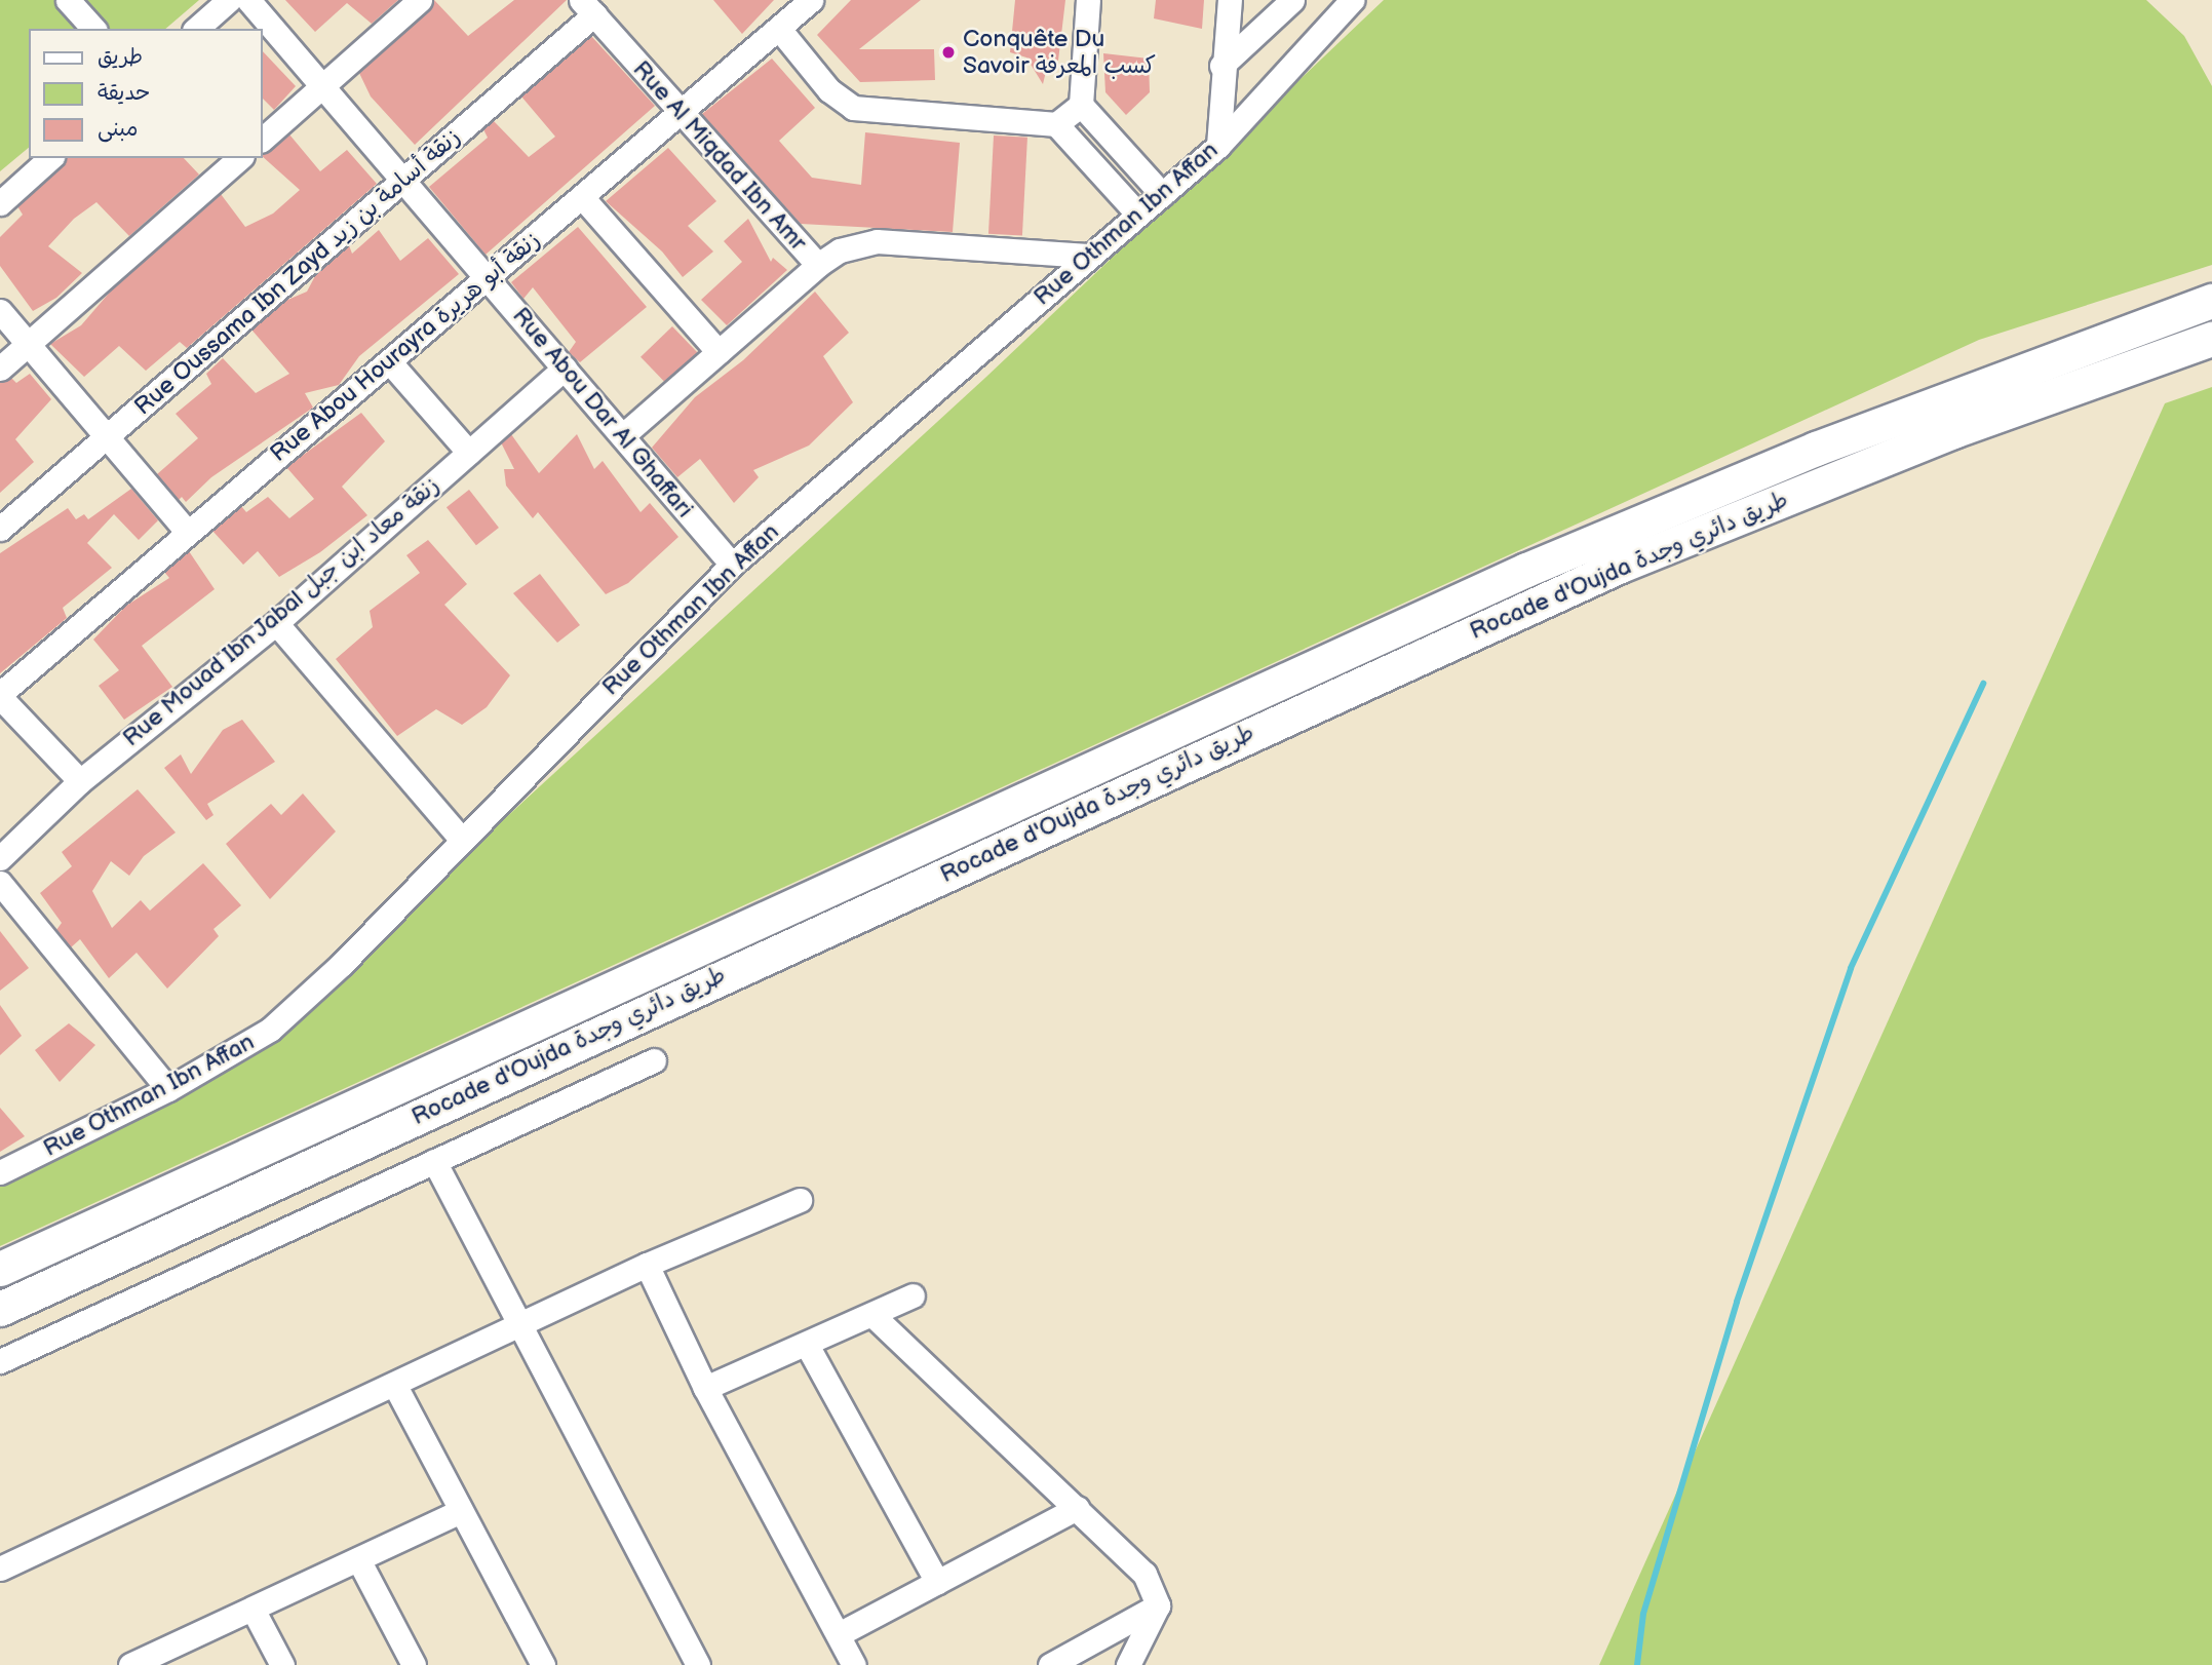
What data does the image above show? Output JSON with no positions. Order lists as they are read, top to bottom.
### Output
{
  "streets": {
    "highway": ["Rocade d'Oujda طريق دائري وجدة"],
    "street": [
      "Rue Al Miqdad Ibn Amr",
      "Rue Othman Ibn Affan",
      "Rue Oussama Ibn Zayd زنقة أسامة بن زيد",
      "Rue Abou Hourayra زنقة أبو هريرة",
      "Rue Abou Dar Al Ghaffari",
      "Rue Mouad Ibn Jabal زنقة معاد ابن جبل"
    ]
  },
  "crossings": [
    ["Rue Al Miqdad Ibn Amr", "Rue Othman Ibn Affan"],
    ["Rue Al Miqdad Ibn Amr", "Rue Oussama Ibn Zayd زنقة أسامة بن زيد"],
    ["Rue Al Miqdad Ibn Amr", "Rue Abou Hourayra زنقة أبو هريرة"],
    ["Rue Othman Ibn Affan", "Rue Abou Dar Al Ghaffari"],
    ["Rue Oussama Ibn Zayd زنقة أسامة بن زيد", "Rue Abou Dar Al Ghaffari"],
    ["Rue Abou Hourayra زنقة أبو هريرة", "Rue Abou Dar Al Ghaffari"],
    ["Rue Abou Dar Al Ghaffari", "Rue Mouad Ibn Jabal زنقة معاد ابن جبل"]
  ],
  "places": ["Conquête Du Savoir كسب المعرفة"],
  "legend": ["طريق", "حديقة", "مبنى"]
}
